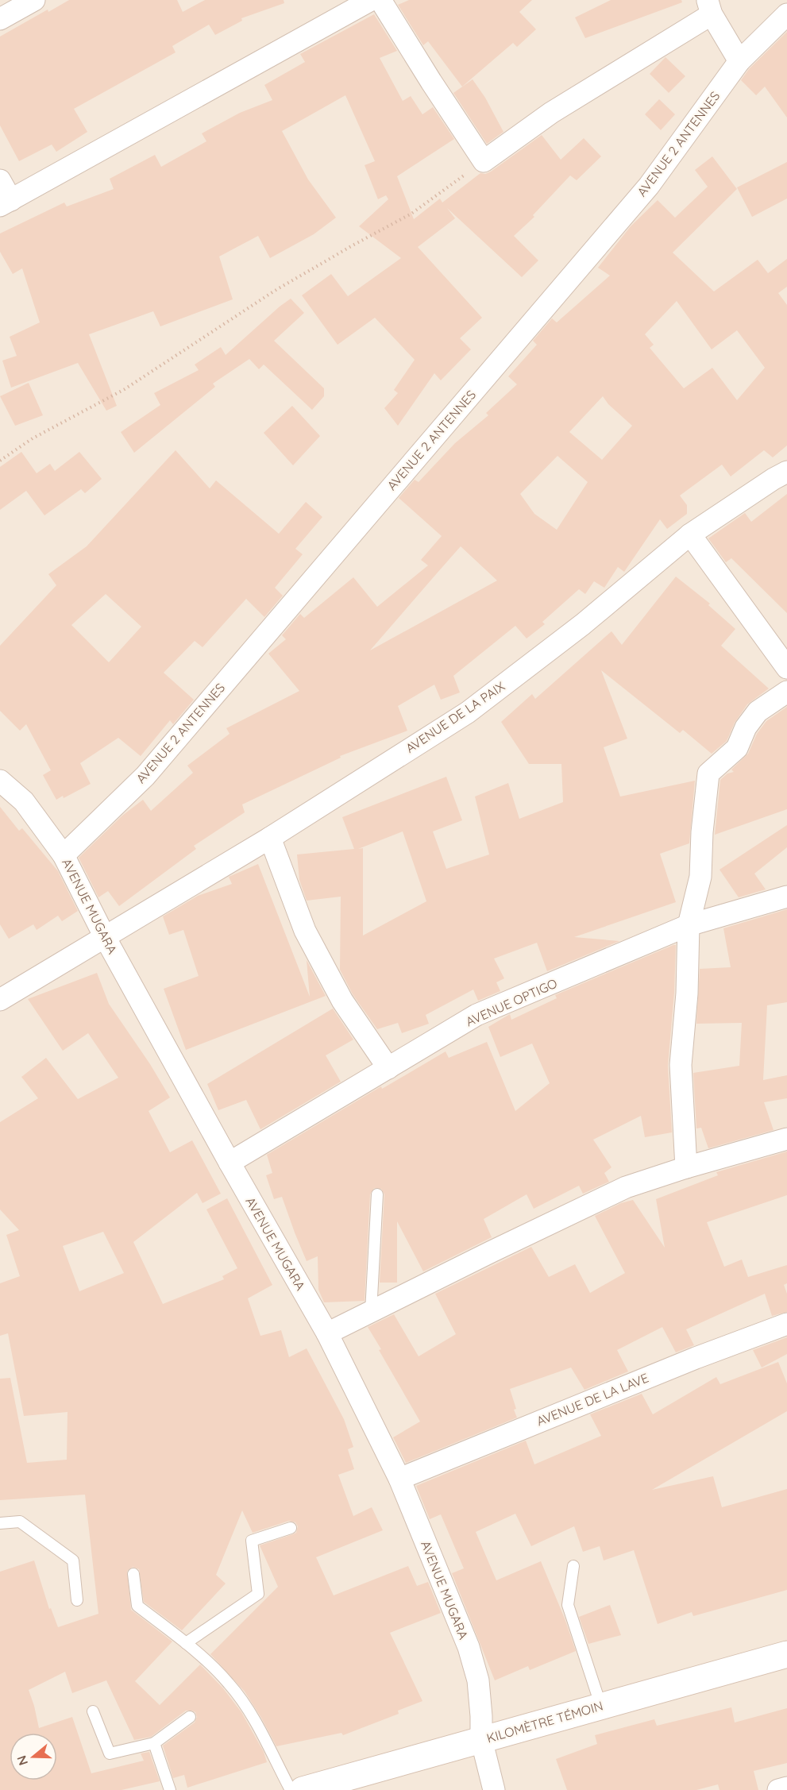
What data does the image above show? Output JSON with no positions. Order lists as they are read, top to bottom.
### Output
{
  "streets": {
    "main road": ["KILOMÈTRE TÉMOIN"],
    "street": [
      "AVENUE 2 ANTENNES",
      "AVENUE DE LA PAIX",
      "AVENUE MUGARA",
      "AVENUE OPTIGO",
      "AVENUE DE LA LAVE"
    ]
  },
  "crossings": [
    ["AVENUE 2 ANTENNES", "AVENUE MUGARA"],
    ["AVENUE DE LA PAIX", "AVENUE MUGARA"],
    ["AVENUE MUGARA", "AVENUE OPTIGO"],
    ["AVENUE MUGARA", "AVENUE DE LA LAVE"],
    ["AVENUE MUGARA", "KILOMÈTRE TÉMOIN"]
  ],
  "north": "left"
}
